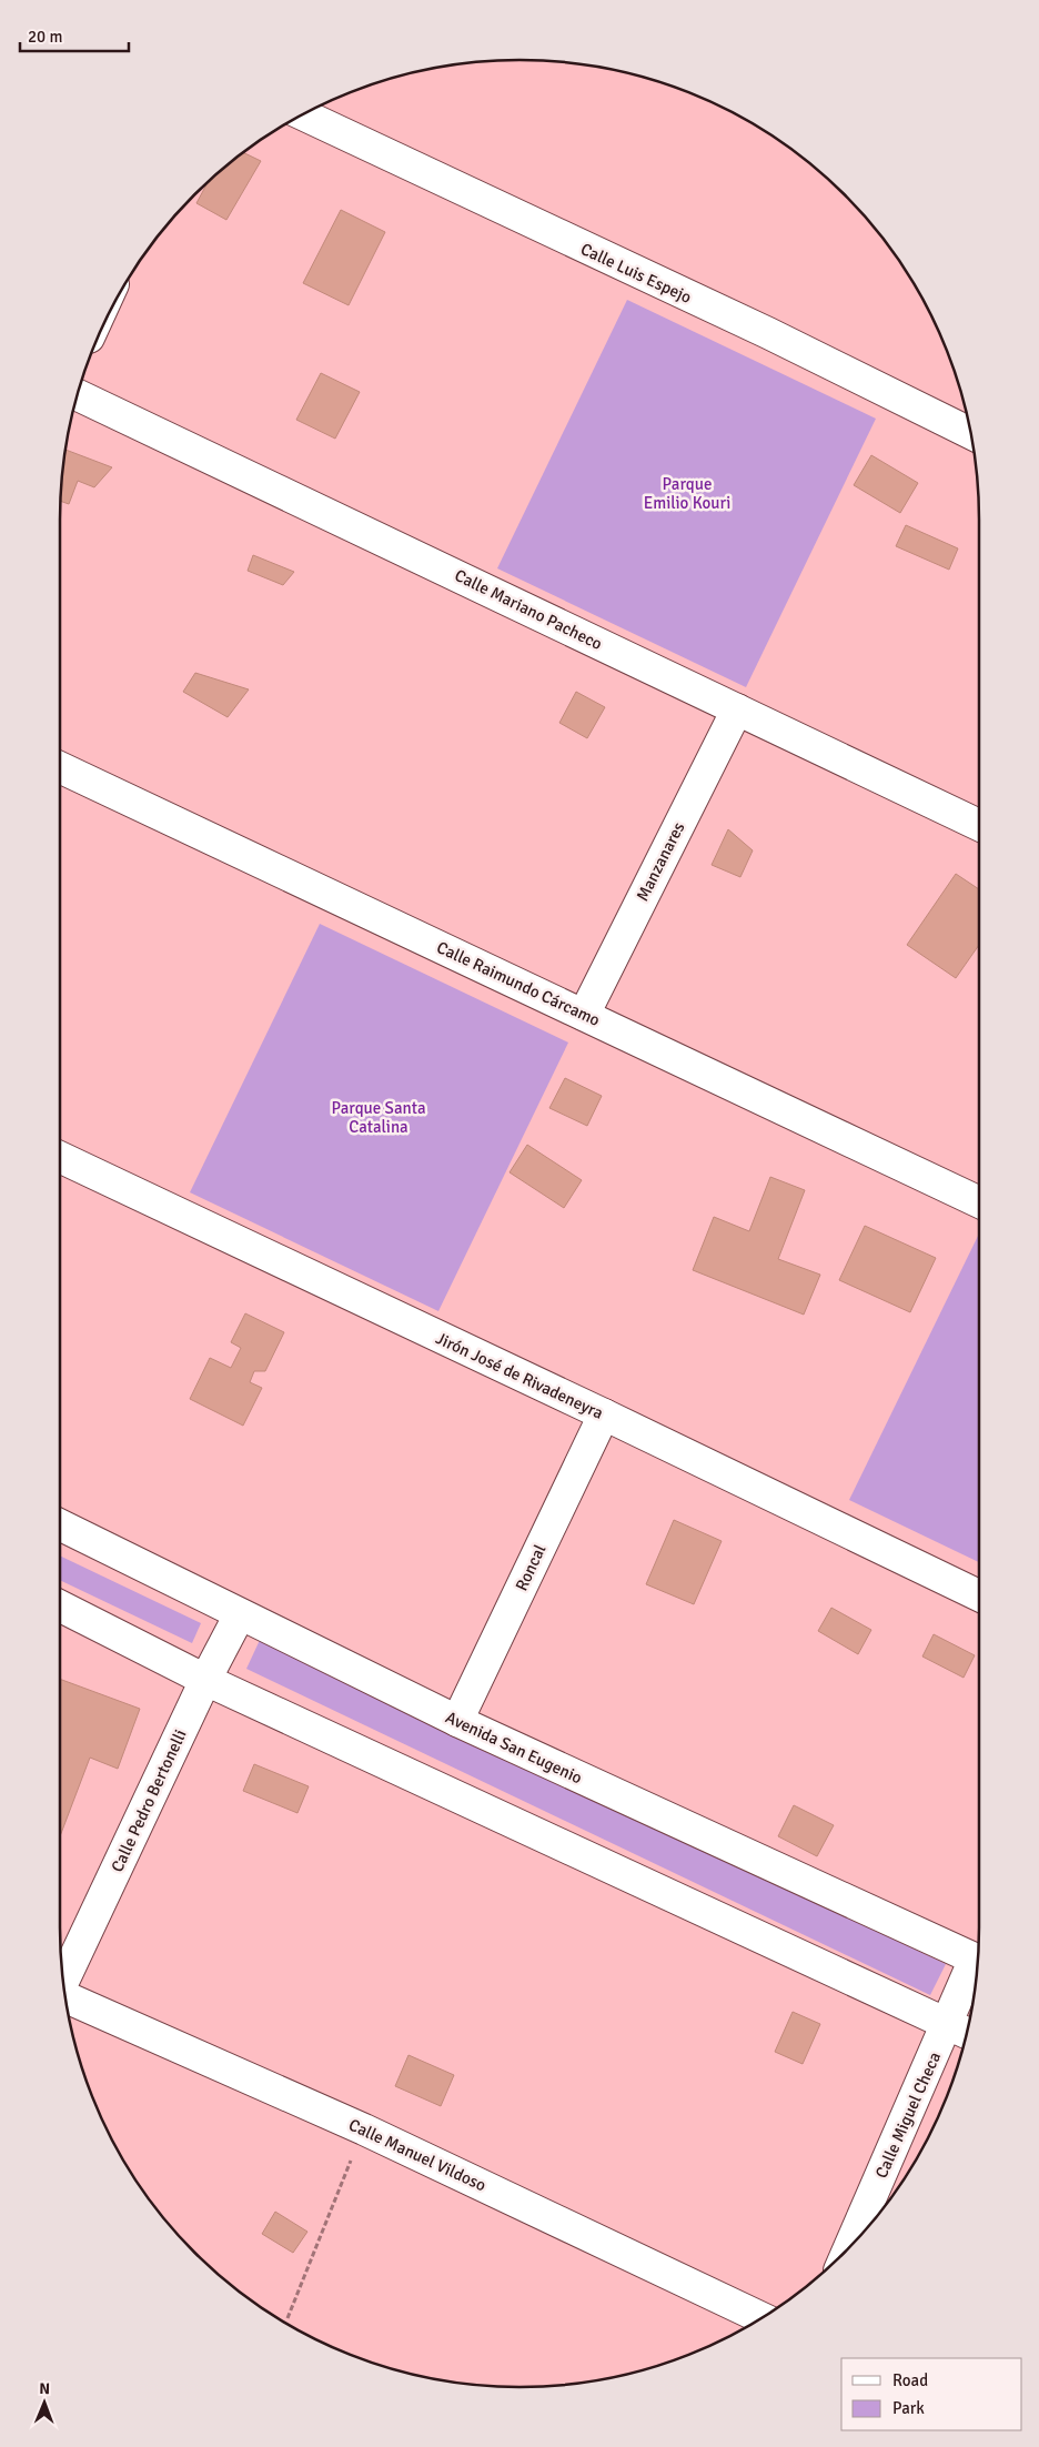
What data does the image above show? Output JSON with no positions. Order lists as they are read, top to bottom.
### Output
{
  "streets": {
    "street": [
      "Calle Luis Espejo",
      "Calle Mariano Pacheco",
      "Manzanares",
      "Calle Raimundo Cárcamo",
      "Jirón José de Rivadeneyra",
      "Roncal",
      "Avenida San Eugenio",
      "Calle Pedro Bertonelli",
      "Calle Miguel Checa",
      "Calle Manuel Vildoso"
    ]
  },
  "crossings": [
    ["Calle Mariano Pacheco", "Manzanares"],
    ["Manzanares", "Calle Raimundo Cárcamo"],
    ["Jirón José de Rivadeneyra", "Roncal"],
    ["Roncal", "Avenida San Eugenio"],
    ["Avenida San Eugenio", "Calle Pedro Bertonelli"]
  ],
  "parks": ["Parque Emilio Kouri", "Parque Santa Catalina"],
  "legend": ["Road", "Park"],
  "scale_bar": "20 m",
  "north": "top"
}
